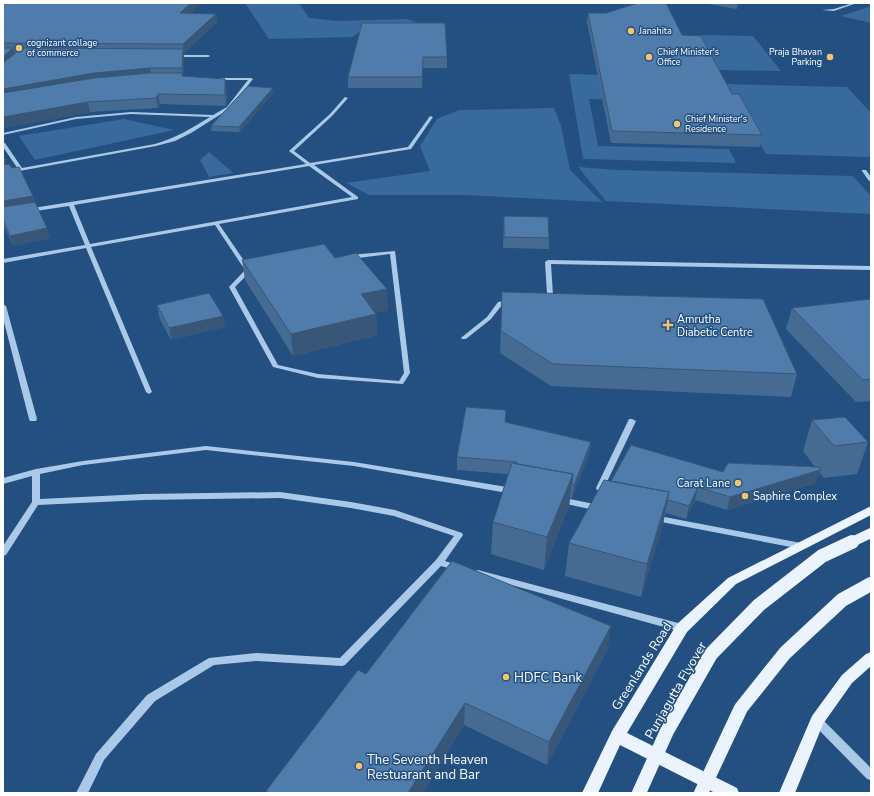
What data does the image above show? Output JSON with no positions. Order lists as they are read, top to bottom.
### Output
{
  "streets": {
    "main road": ["Greenlands Road", "Punjagutta Flyover"]
  },
  "places": {
    "other": [
      "Janahita",
      "cognizant collage of commerce",
      "Chief Minister's Office",
      "Praja Bhavan Parking",
      "Chief Minister's Residence",
      "Carat Lane",
      "Saphire Complex",
      "HDFC Bank",
      "The Seventh Heaven Restuarant and Bar"
    ],
    "health": ["Amrutha Diabetic Centre"]
  }
}
